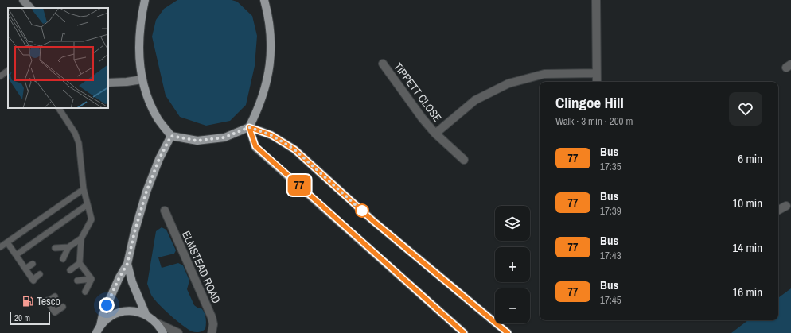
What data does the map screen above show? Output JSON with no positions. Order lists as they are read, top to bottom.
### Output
{
  "streets": {
    "street": ["TIPPETT CLOSE", "ELMSTEAD ROAD"]
  },
  "places": {
    "fuel station": ["Tesco"]
  },
  "lines": ["bus line 77"],
  "scale_bar": "20 m",
  "page": {
    "on_map": "77",
    "heading": ["Clingoe Hill", "Walk · 3 min · 200 m"],
    "list": [
      {
        "mark": "77",
        "name": "Bus",
        "note": "17:35",
        "value": "6 min"
      },
      {
        "mark": "77",
        "name": "Bus",
        "note": "17:39",
        "value": "10 min"
      },
      {
        "mark": "77",
        "name": "Bus",
        "note": "17:43",
        "value": "14 min"
      },
      {
        "mark": "77",
        "name": "Bus",
        "note": "17:45",
        "value": "16 min"
      }
    ],
    "map_buttons": ["+", "−"],
    "scale": "20 m"
  }
}
